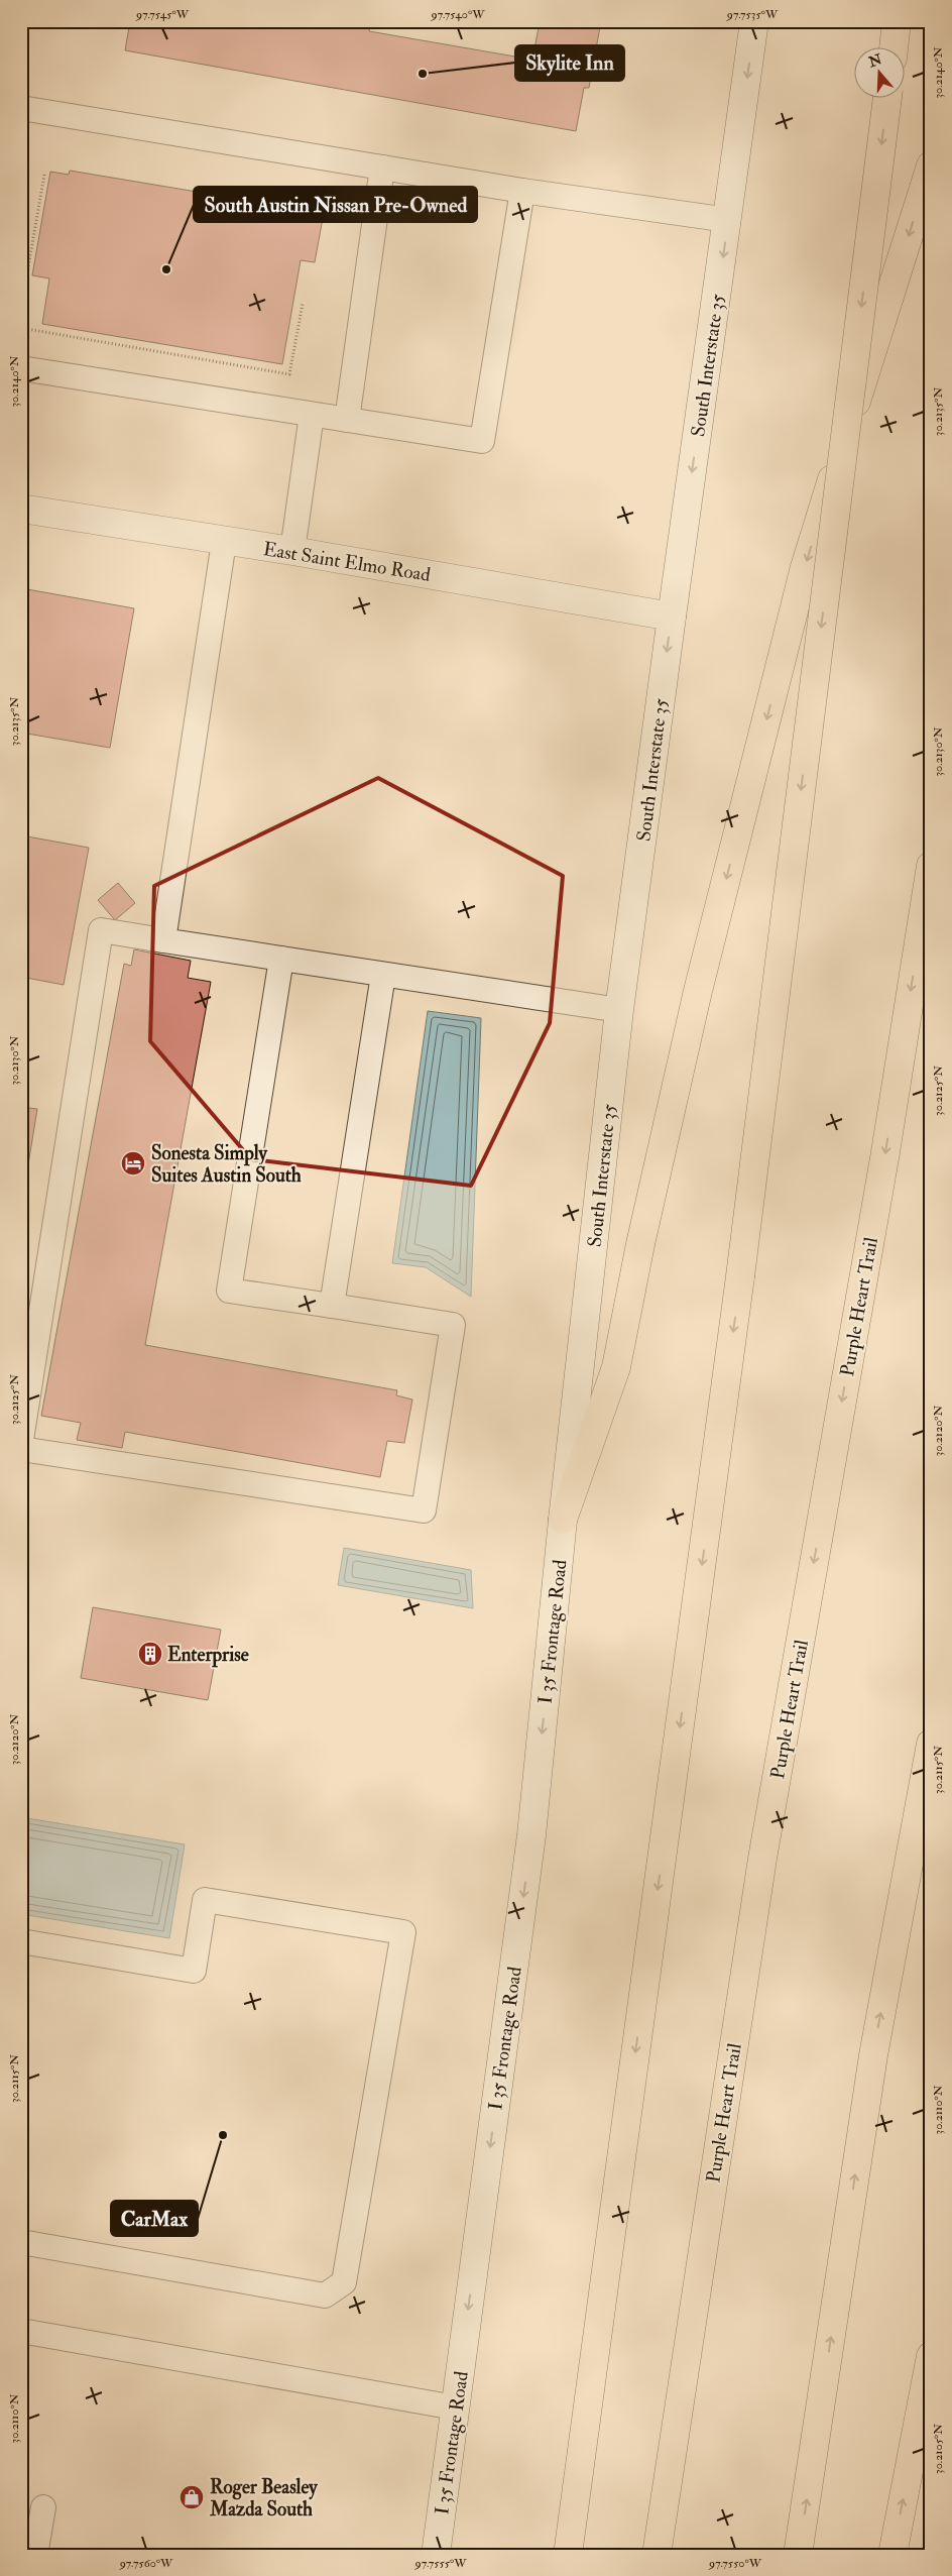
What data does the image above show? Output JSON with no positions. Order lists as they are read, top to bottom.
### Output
{
  "streets": {
    "highway": ["Purple Heart Trail"],
    "main road": ["South Interstate 35", "East Saint Elmo Road", "I 35 Frontage Road"]
  },
  "crossings": [
    ["South Interstate 35", "East Saint Elmo Road"],
    ["South Interstate 35", "I 35 Frontage Road"]
  ],
  "one_way": ["South Interstate 35", "I 35 Frontage Road"],
  "places": {
    "other": ["Skylite Inn", "South Austin Nissan Pre-Owned", "CarMax"],
    "hotel": ["Sonesta Simply Suites Austin South"],
    "building": ["Enterprise"],
    "shop": ["Roger Beasley Mazda South"]
  },
  "north": "top",
  "coordinates": [
    "97.7545°W",
    "97.7540°W",
    "97.7535°W",
    "30.2140°N",
    "30.2135°N",
    "30.2130°N",
    "30.2125°N",
    "30.2120°N",
    "30.2115°N",
    "30.2110°N",
    "30.2105°N",
    "97.7560°W",
    "97.7555°W",
    "97.7550°W"
  ]
}
